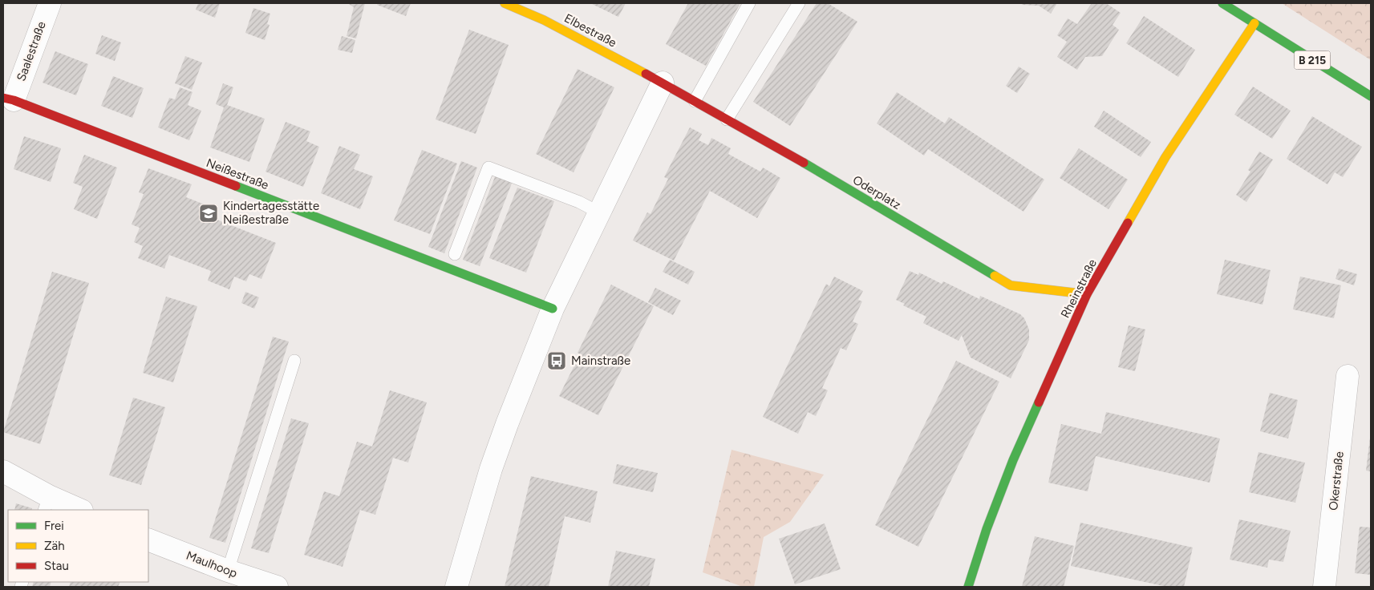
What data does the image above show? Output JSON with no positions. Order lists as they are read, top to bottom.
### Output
{
  "streets": {
    "street": [
      "Elbestraße",
      "Saalestraße",
      "B 215",
      "Neißestraße",
      "Oderplatz",
      "Rheinstraße",
      "Okerstraße",
      "Maulhoop"
    ]
  },
  "crossings": [
    ["Elbestraße", "Oderplatz"],
    ["Saalestraße", "Neißestraße"],
    ["B 215", "Rheinstraße"],
    ["Oderplatz", "Rheinstraße"]
  ],
  "places": {
    "school or university": ["Kindertagesstätte Neißestraße"],
    "bus stop": ["Mainstraße"]
  },
  "legend": ["Frei", "Zäh", "Stau"]
}
